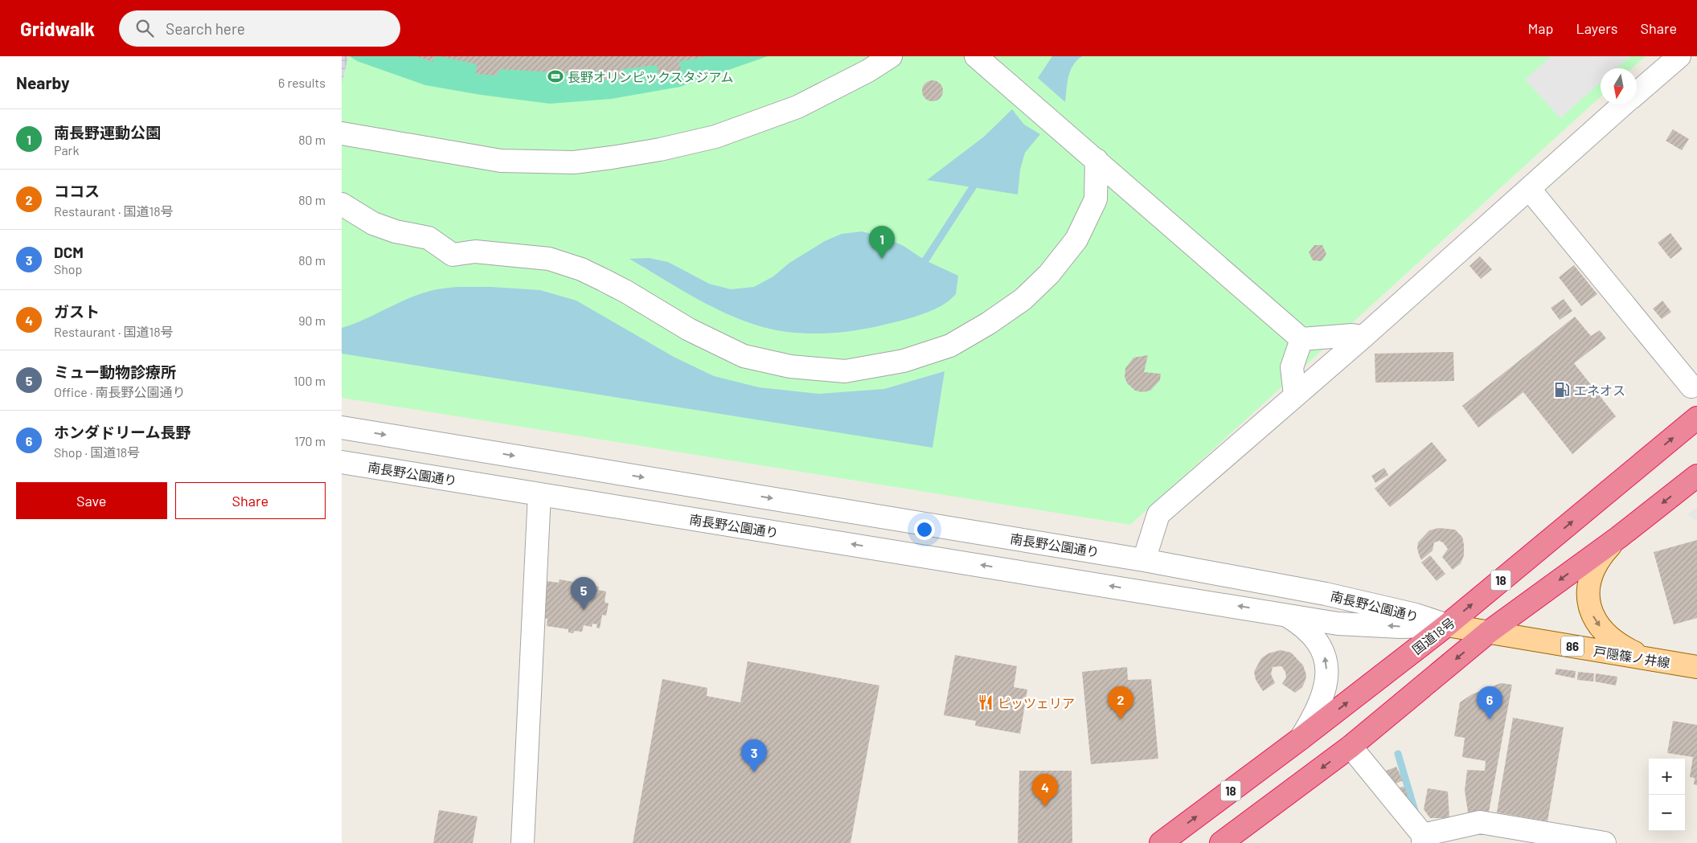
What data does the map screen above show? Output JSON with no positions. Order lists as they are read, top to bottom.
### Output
{
  "streets": {
    "highway": ["18", "国道18号"],
    "main road": ["86", "戸隠篠ノ井線"],
    "street": ["南長野公園通り"]
  },
  "crossings": [
    ["南長野公園通り", "国道18号"],
    ["南長野公園通り", "戸隠篠ノ井線"],
    ["国道18号", "戸隠篠ノ井線"]
  ],
  "places": {
    "sports": ["長野オリンピックスタジアム"],
    "fuel station": ["エネオス"],
    "restaurant": ["ピッツェリア"]
  },
  "north": "bottom",
  "page": {
    "header": "Gridwalk",
    "search": "Search here",
    "nav": ["Map", "Layers", "Share"],
    "heading": ["Nearby", "6 results"],
    "list": [
      {
        "mark": "1",
        "name": "南長野運動公園",
        "note": "Park",
        "value": "80 m"
      },
      {
        "mark": "2",
        "name": "ココス",
        "note": "Restaurant · 国道18号",
        "value": "80 m"
      },
      {
        "mark": "3",
        "name": "DCM",
        "note": "Shop",
        "value": "80 m"
      },
      {
        "mark": "4",
        "name": "ガスト",
        "note": "Restaurant · 国道18号",
        "value": "90 m"
      },
      {
        "mark": "5",
        "name": "ミュー動物診療所",
        "note": "Office · 南長野公園通り",
        "value": "100 m"
      },
      {
        "mark": "6",
        "name": "ホンダドリーム長野",
        "note": "Shop · 国道18号",
        "value": "170 m"
      }
    ],
    "pins": [
      "1",
      "5",
      "2",
      "6",
      "3",
      "4"
    ],
    "buttons": ["Save", "Share"],
    "map_buttons": ["+", "−"]
  }
}
